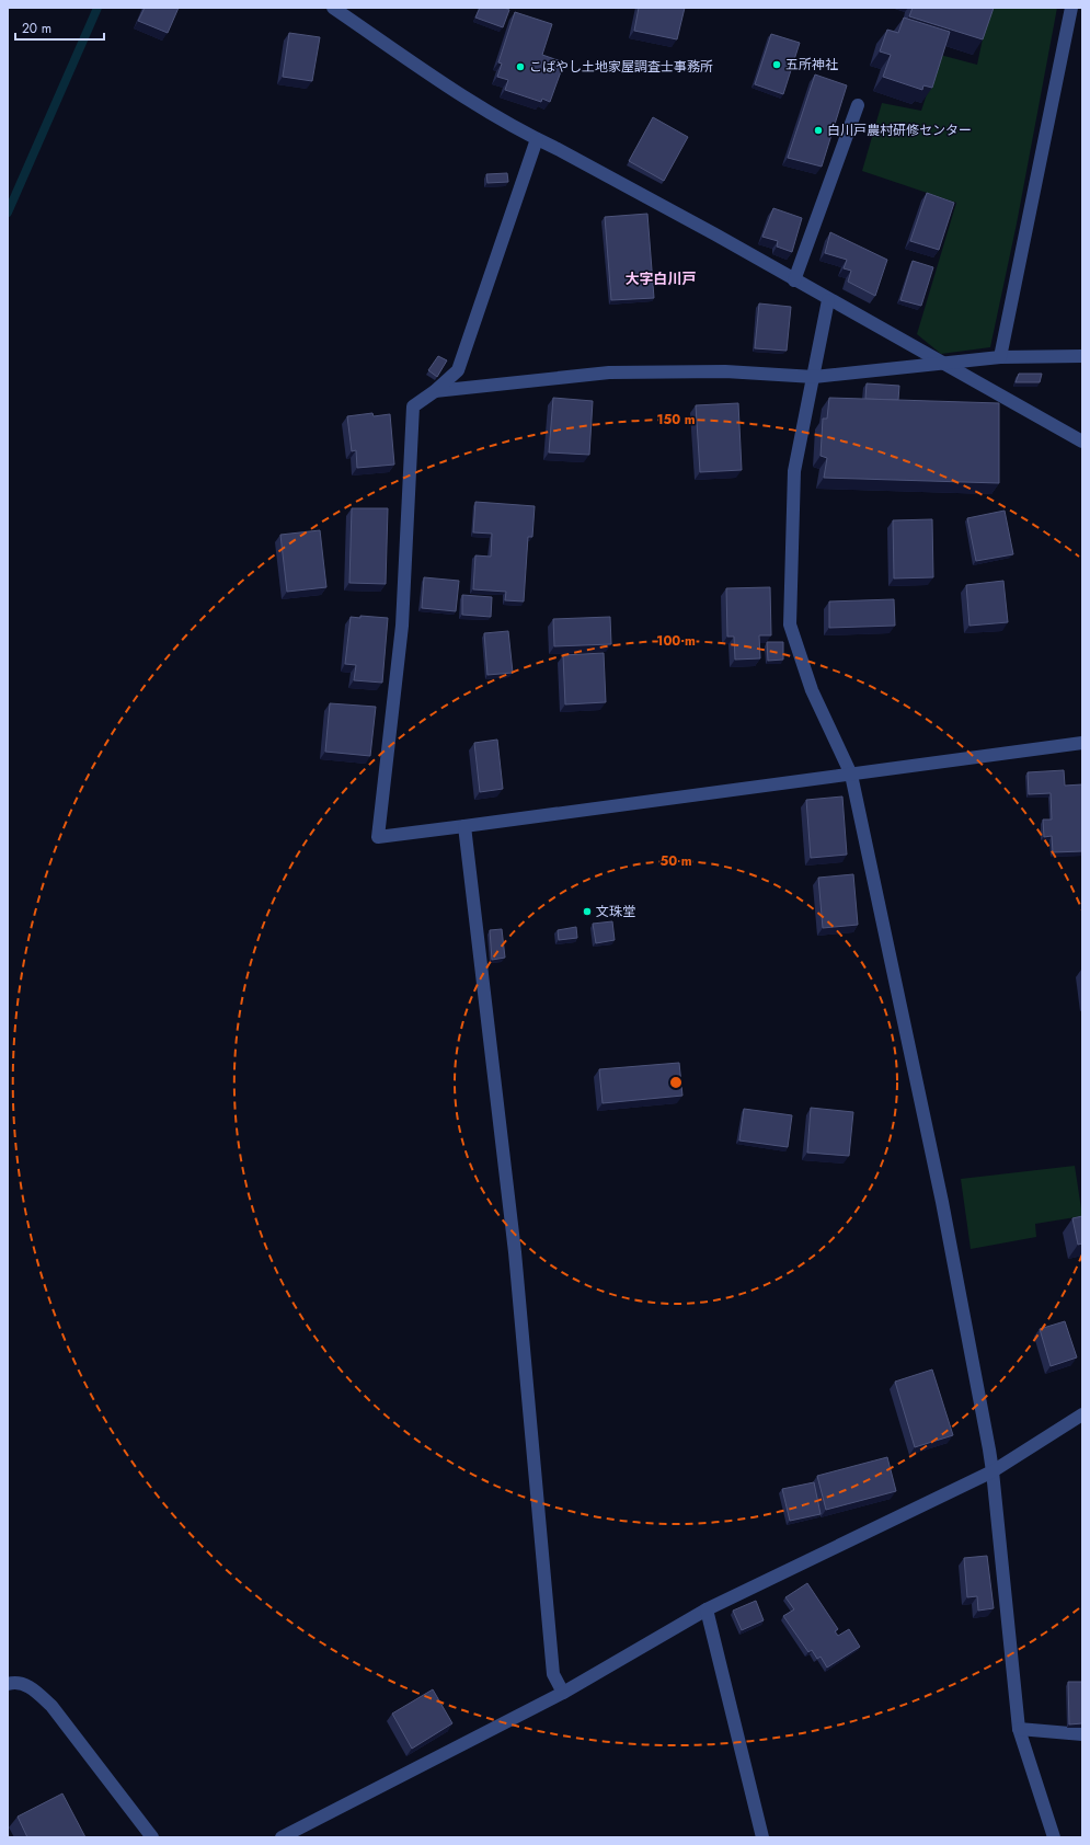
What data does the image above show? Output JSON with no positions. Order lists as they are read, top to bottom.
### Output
{
  "districts": ["大字白川戸"],
  "places": [
    "五所神社",
    "こばやし土地家屋調査士事務所",
    "白川戸農村研修センター",
    "文珠堂"
  ],
  "scale_bar": "20 m",
  "rings": ["150 m", "100 m", "50 m"]
}
